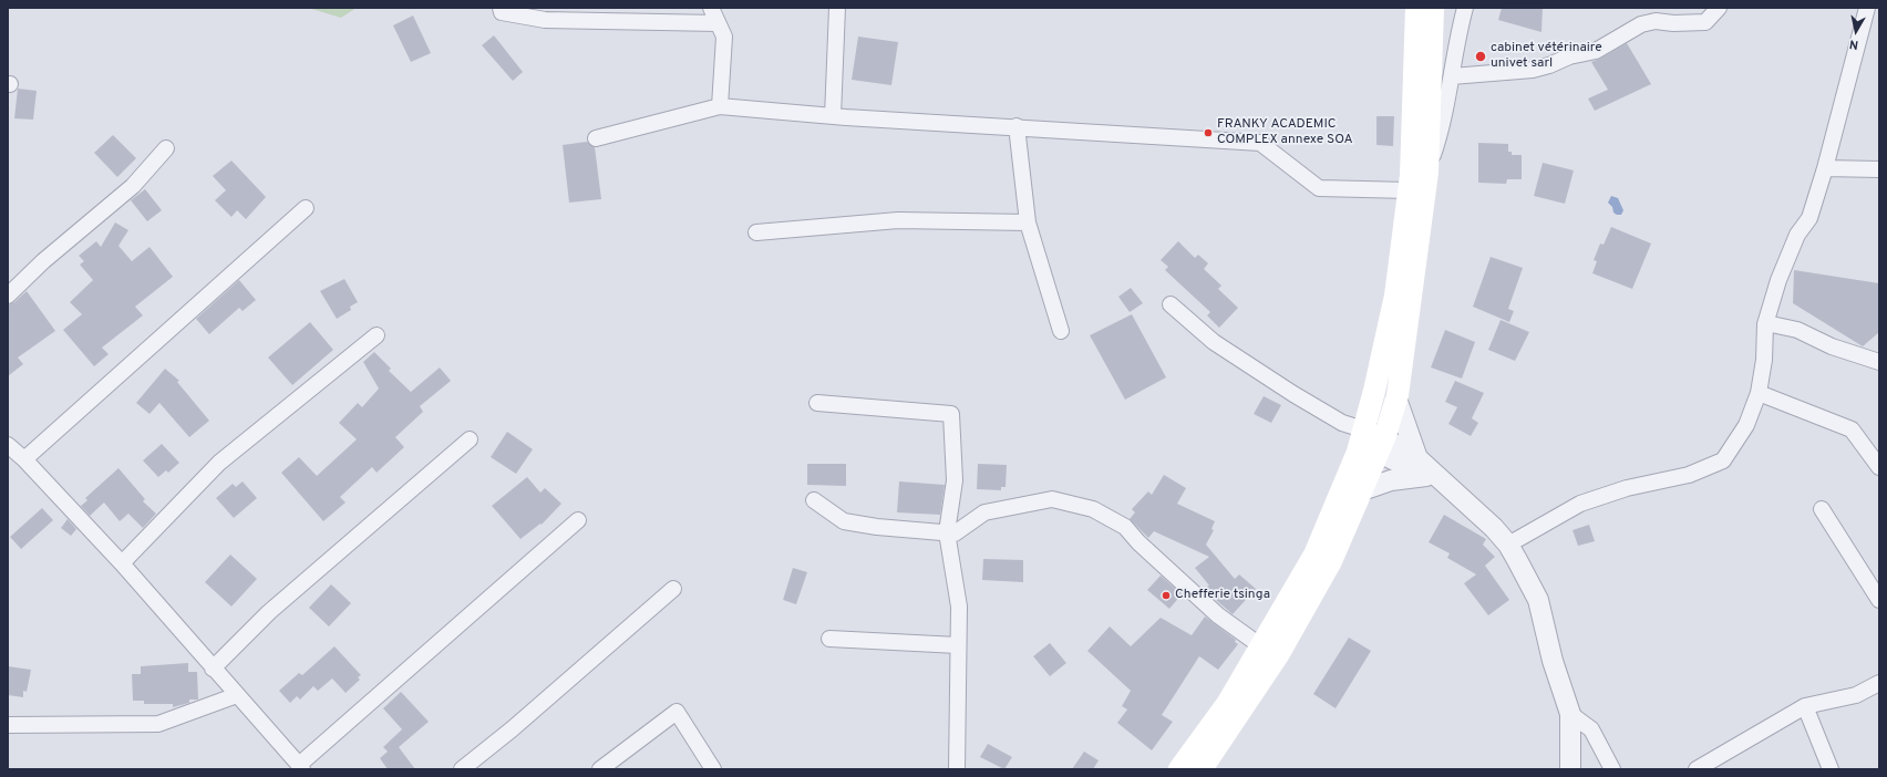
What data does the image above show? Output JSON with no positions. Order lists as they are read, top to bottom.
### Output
{
  "places": ["cabinet vétérinaire univet sarl", "FRANKY ACADEMIC COMPLEX annexe SOA", "Chefferie tsinga"],
  "north": "bottom"
}
